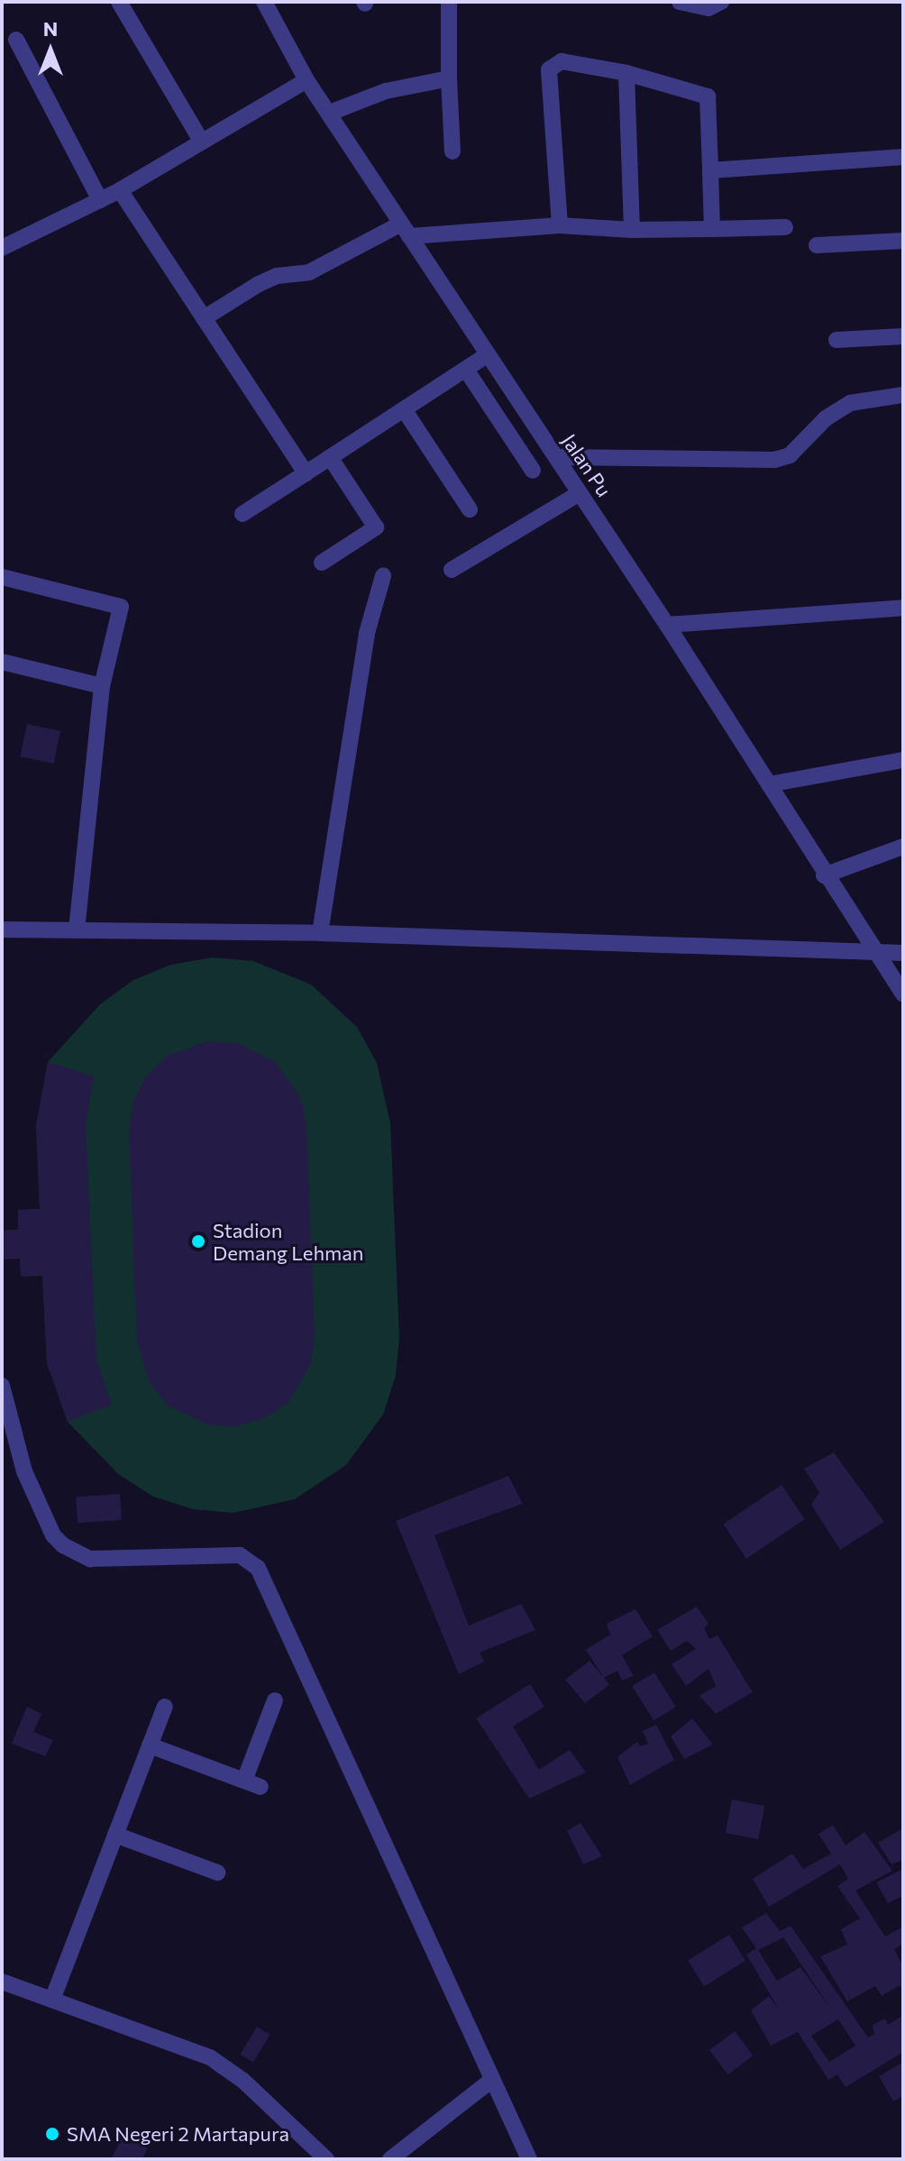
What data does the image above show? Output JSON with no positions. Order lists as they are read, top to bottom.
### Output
{
  "streets": {
    "street": ["Jalan Pu"]
  },
  "places": ["Stadion Demang Lehman", "SMA Negeri 2 Martapura"],
  "north": "top"
}
